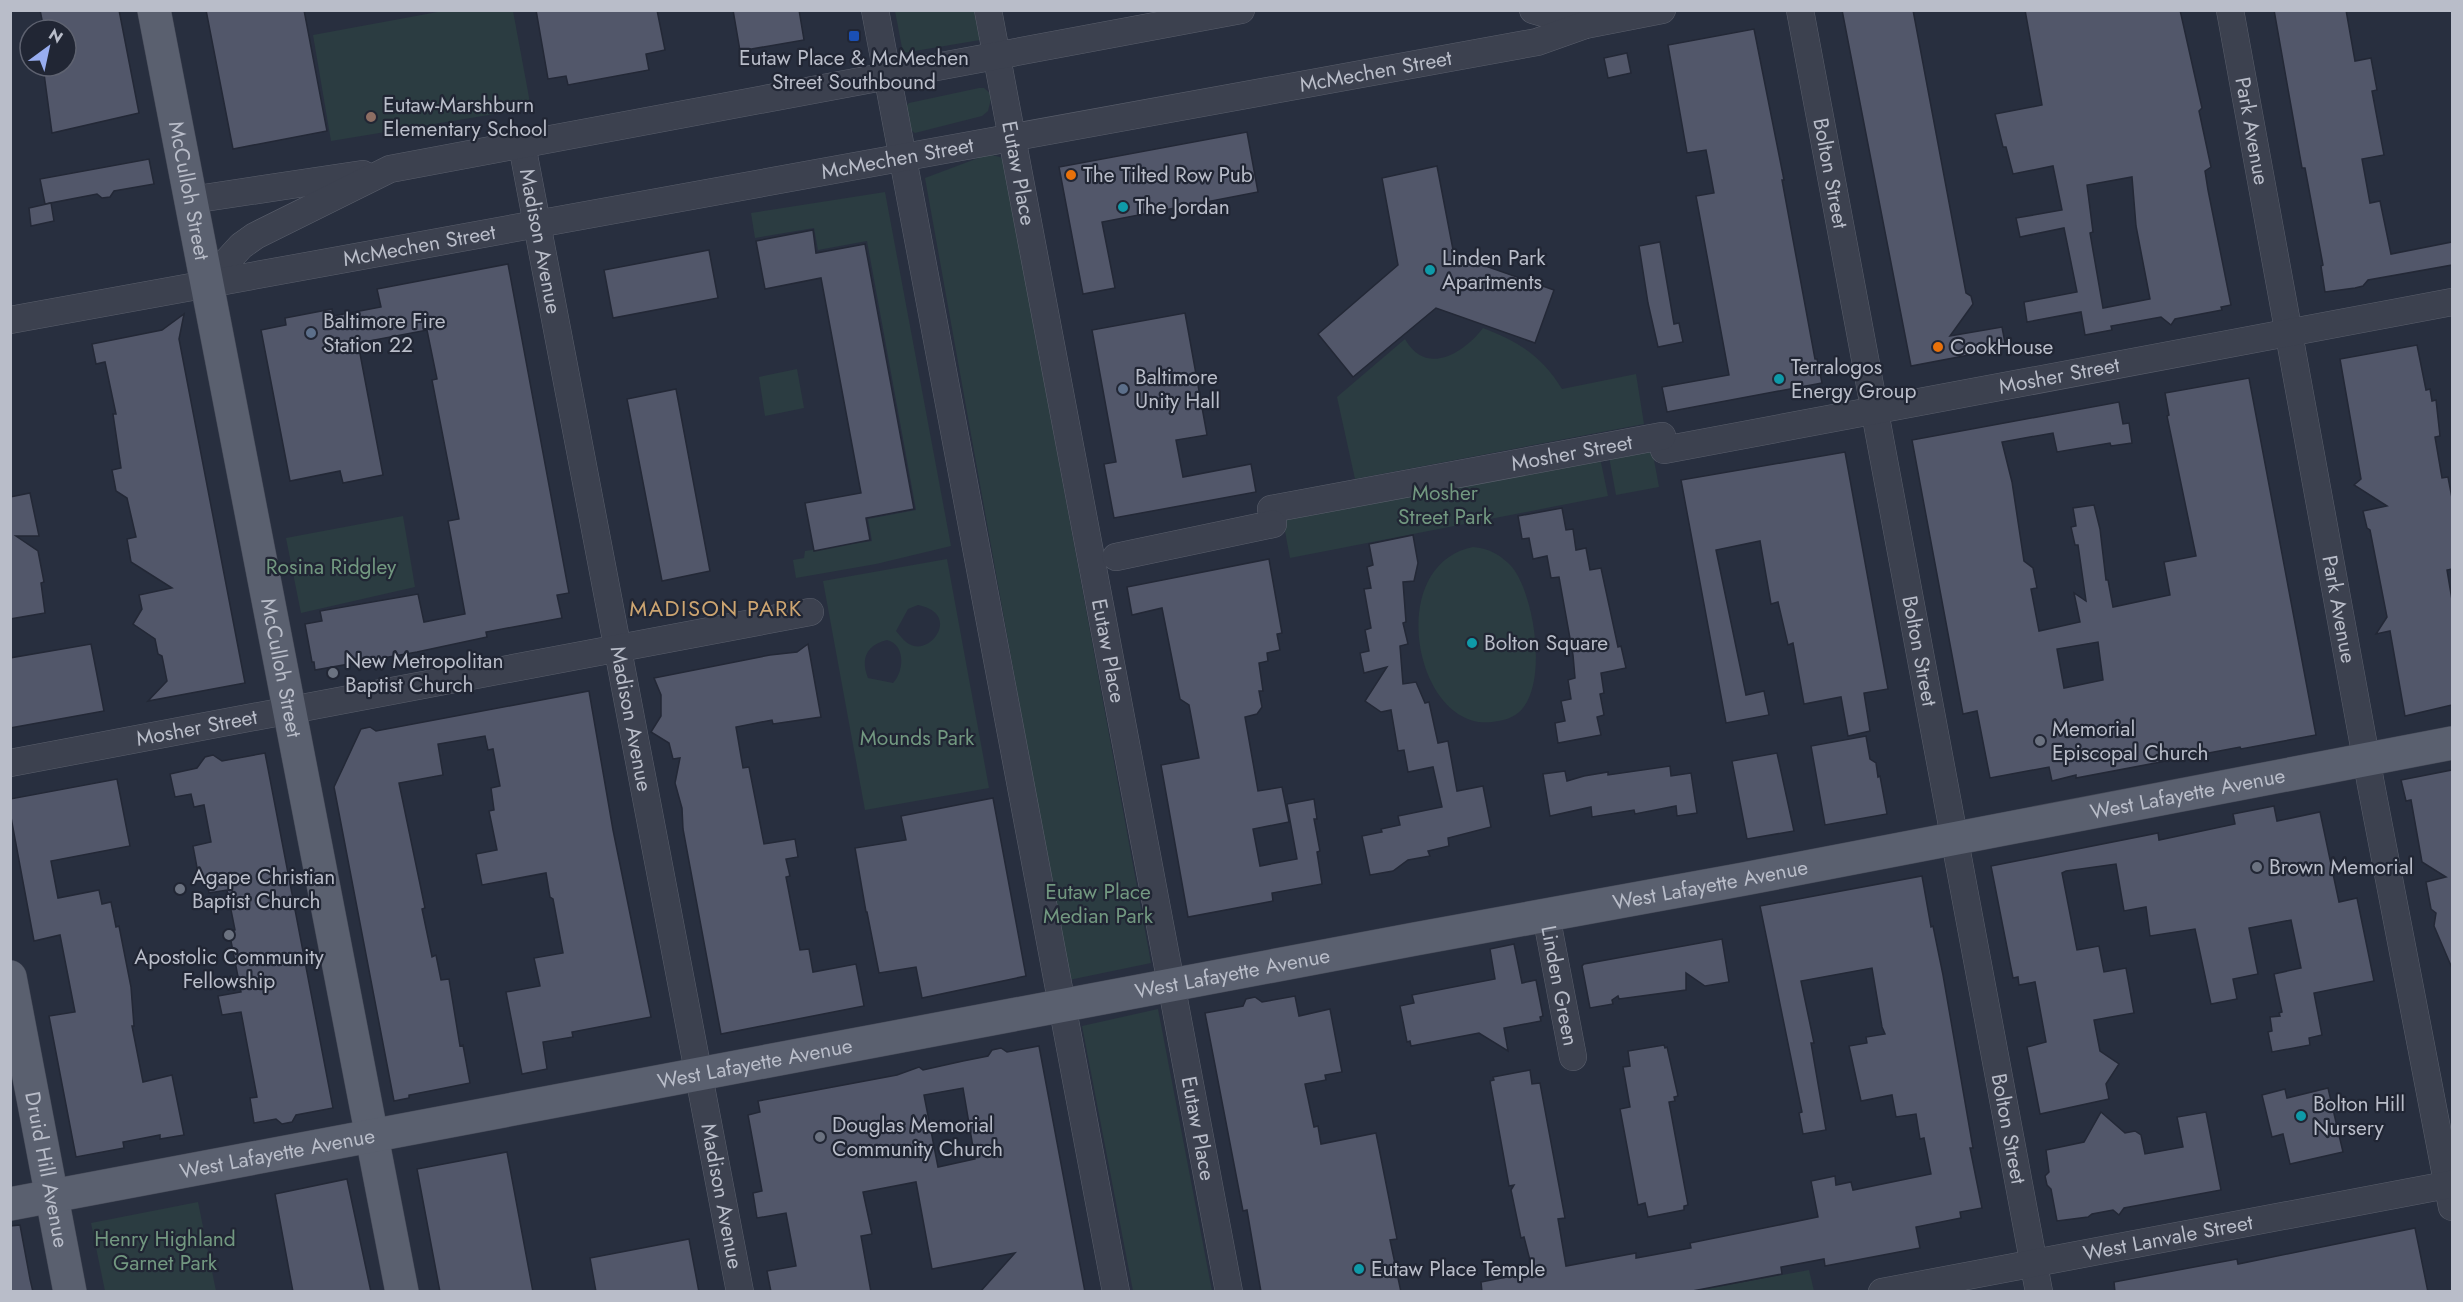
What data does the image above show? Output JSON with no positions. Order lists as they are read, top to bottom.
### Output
{
  "streets": {
    "main road": ["McCulloh Street", "West Lafayette Avenue", "Druid Hill Avenue"],
    "street": [
      "McMechen Street",
      "Park Avenue",
      "Eutaw Place",
      "Bolton Street",
      "Madison Avenue",
      "Mosher Street",
      "Linden Green",
      "West Lanvale Street"
    ]
  },
  "crossings": [
    ["McMechen Street", "Eutaw Place"],
    ["McMechen Street", "McCulloh Street"],
    ["McMechen Street", "Madison Avenue"],
    ["Park Avenue", "Mosher Street"],
    ["Park Avenue", "West Lafayette Avenue"],
    ["Park Avenue", "West Lanvale Street"],
    ["Eutaw Place", "West Lafayette Avenue"],
    ["Bolton Street", "Mosher Street"],
    ["Bolton Street", "West Lafayette Avenue"],
    ["Bolton Street", "West Lanvale Street"],
    ["McCulloh Street", "Mosher Street"],
    ["McCulloh Street", "West Lafayette Avenue"],
    ["Madison Avenue", "Mosher Street"],
    ["Madison Avenue", "West Lafayette Avenue"],
    ["West Lafayette Avenue", "Linden Green"],
    ["West Lafayette Avenue", "Druid Hill Avenue"]
  ],
  "districts": ["MADISON PARK"],
  "parks": [
    "Mosher Street Park",
    "Rosina Ridgley",
    "Mounds Park",
    "Eutaw Place Median Park",
    "Henry Highland Garnet Park"
  ],
  "places": {
    "transit": ["Eutaw Place & McMechen Street Southbound"],
    "other": [
      "Eutaw-Marshburn Elementary School",
      "The Tilted Row Pub",
      "The Jordan",
      "Linden Park Apartments",
      "Baltimore Fire Station 22",
      "CookHouse",
      "Terralogos Energy Group",
      "Baltimore Unity Hall",
      "Bolton Square",
      "New Metropolitan Baptist Church",
      "Memorial Episcopal Church",
      "Brown Memorial",
      "Agape Christian Baptist Church",
      "Apostolic Community Fellowship",
      "Bolton Hill Nursery",
      "Douglas Memorial Community Church",
      "Eutaw Place Temple"
    ]
  },
  "north": "top right"
}
